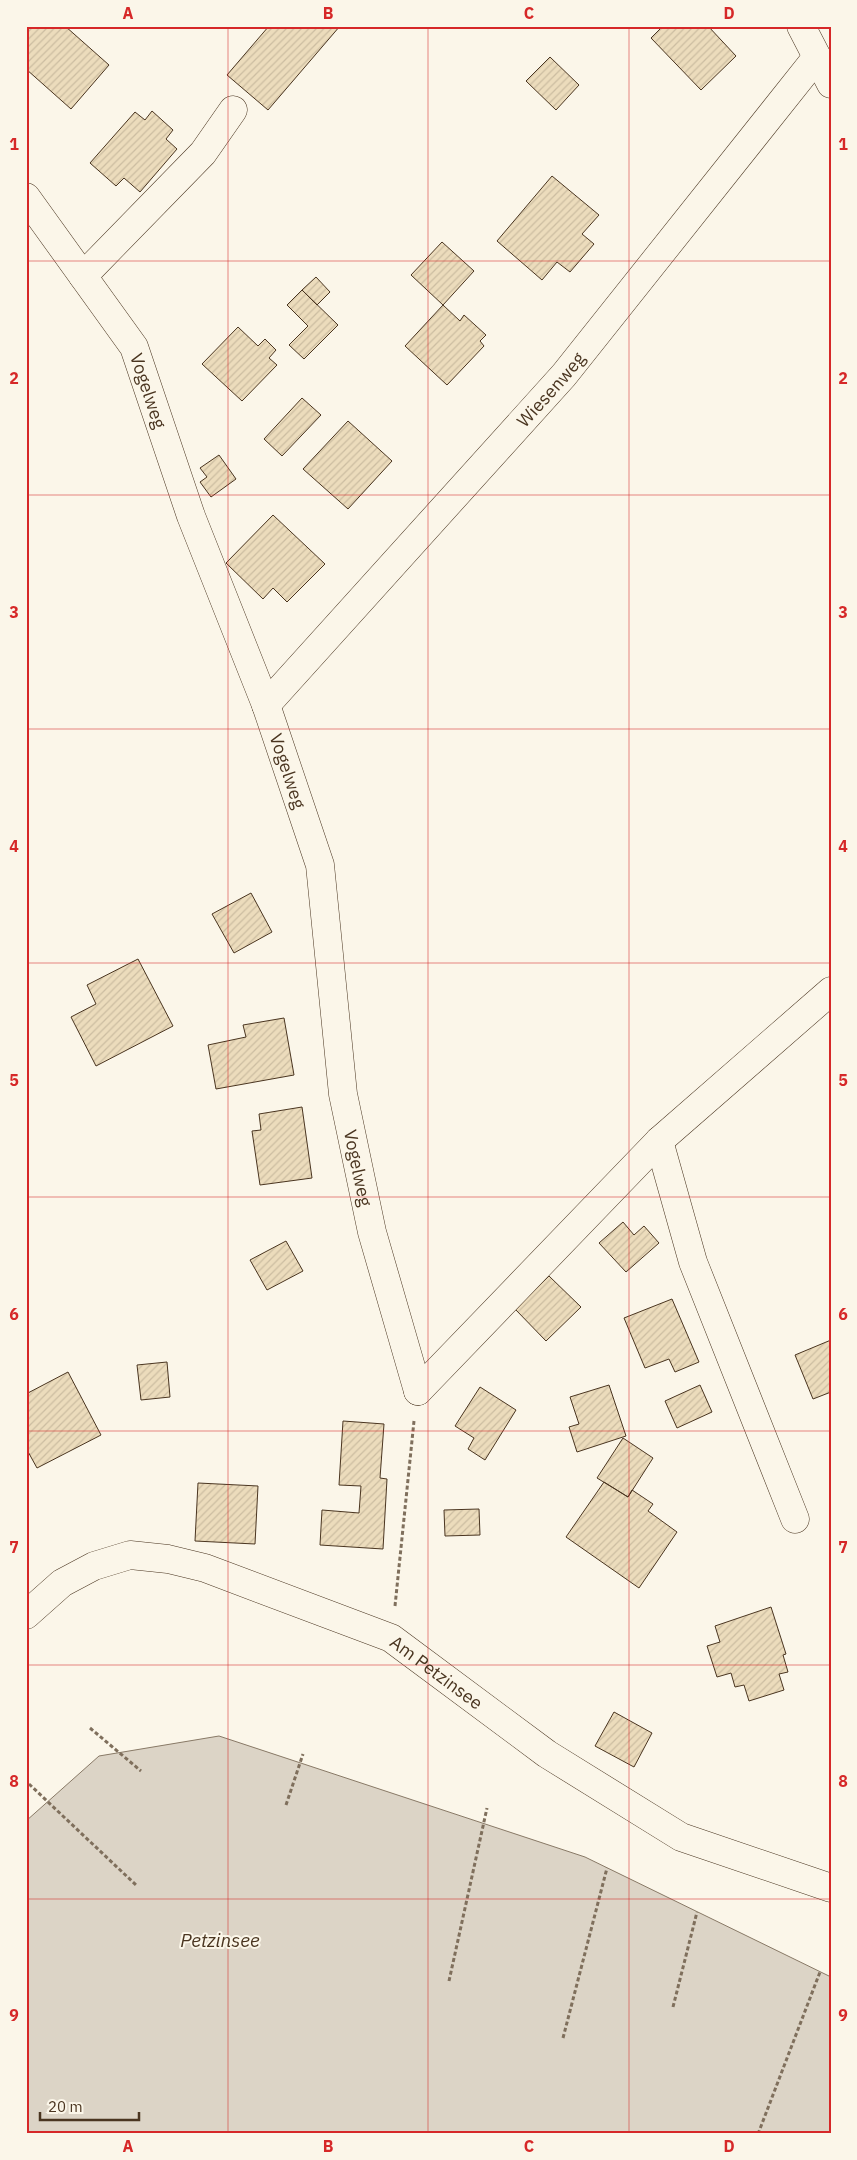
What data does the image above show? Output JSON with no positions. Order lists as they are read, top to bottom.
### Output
{
  "streets": {
    "street": ["Wiesenweg", "Vogelweg", "Am Petzinsee"]
  },
  "crossings": [
    ["Wiesenweg", "Vogelweg"]
  ],
  "water": ["Petzinsee"],
  "scale_bar": "20 m",
  "grid": {
    "columns": [
      "A",
      "B",
      "C",
      "D"
    ],
    "rows": [
      "1",
      "2",
      "3",
      "4",
      "5",
      "6",
      "7",
      "8",
      "9"
    ]
  }
}
